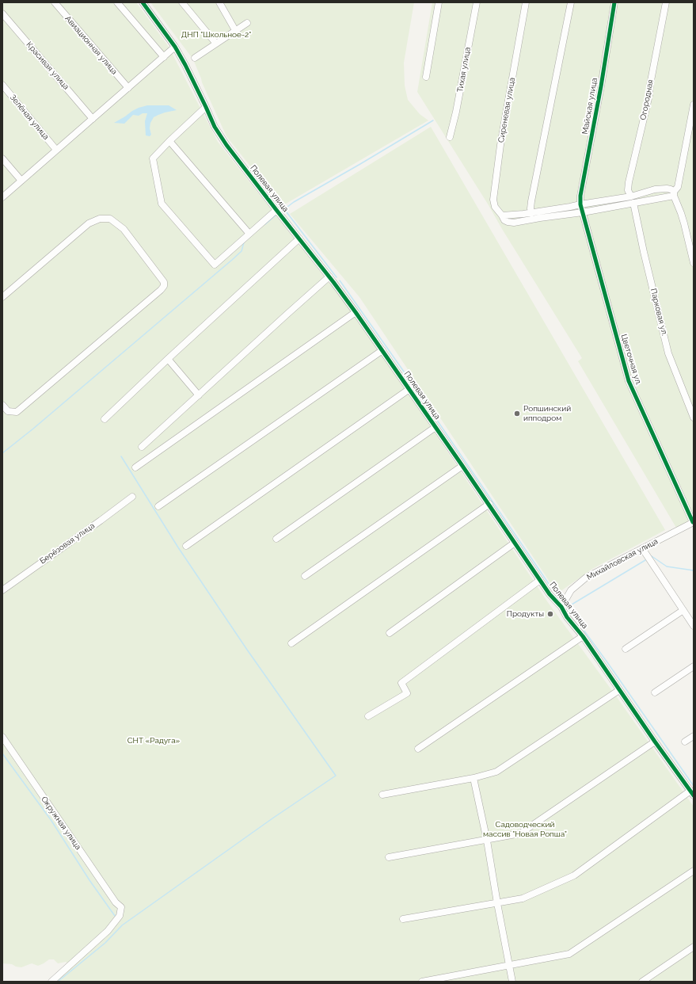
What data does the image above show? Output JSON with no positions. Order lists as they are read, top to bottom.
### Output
{
  "streets": {
    "street": [
      "Авиационная улица",
      "Красивая улица",
      "Тихая улица",
      "Огородная",
      "Майская улица",
      "Сиреневая улица",
      "Зелёная улица",
      "Полевая улица",
      "Парковая ул.",
      "Цветочная ул.",
      "Берёзовая улица",
      "Михайловская улица",
      "Окружная улица"
    ]
  },
  "crossings": [
    ["Майская улица", "Цветочная ул."],
    ["Полевая улица", "Михайловская улица"],
    ["Цветочная ул.", "Михайловская улица"]
  ],
  "parks": ["ДНП \"Школьное-2\"", "СНТ «Радуга»", "Садоводческий массив \"Новая Ропша\""],
  "places": ["Ропшинский ипподром", "Продукты"]
}
